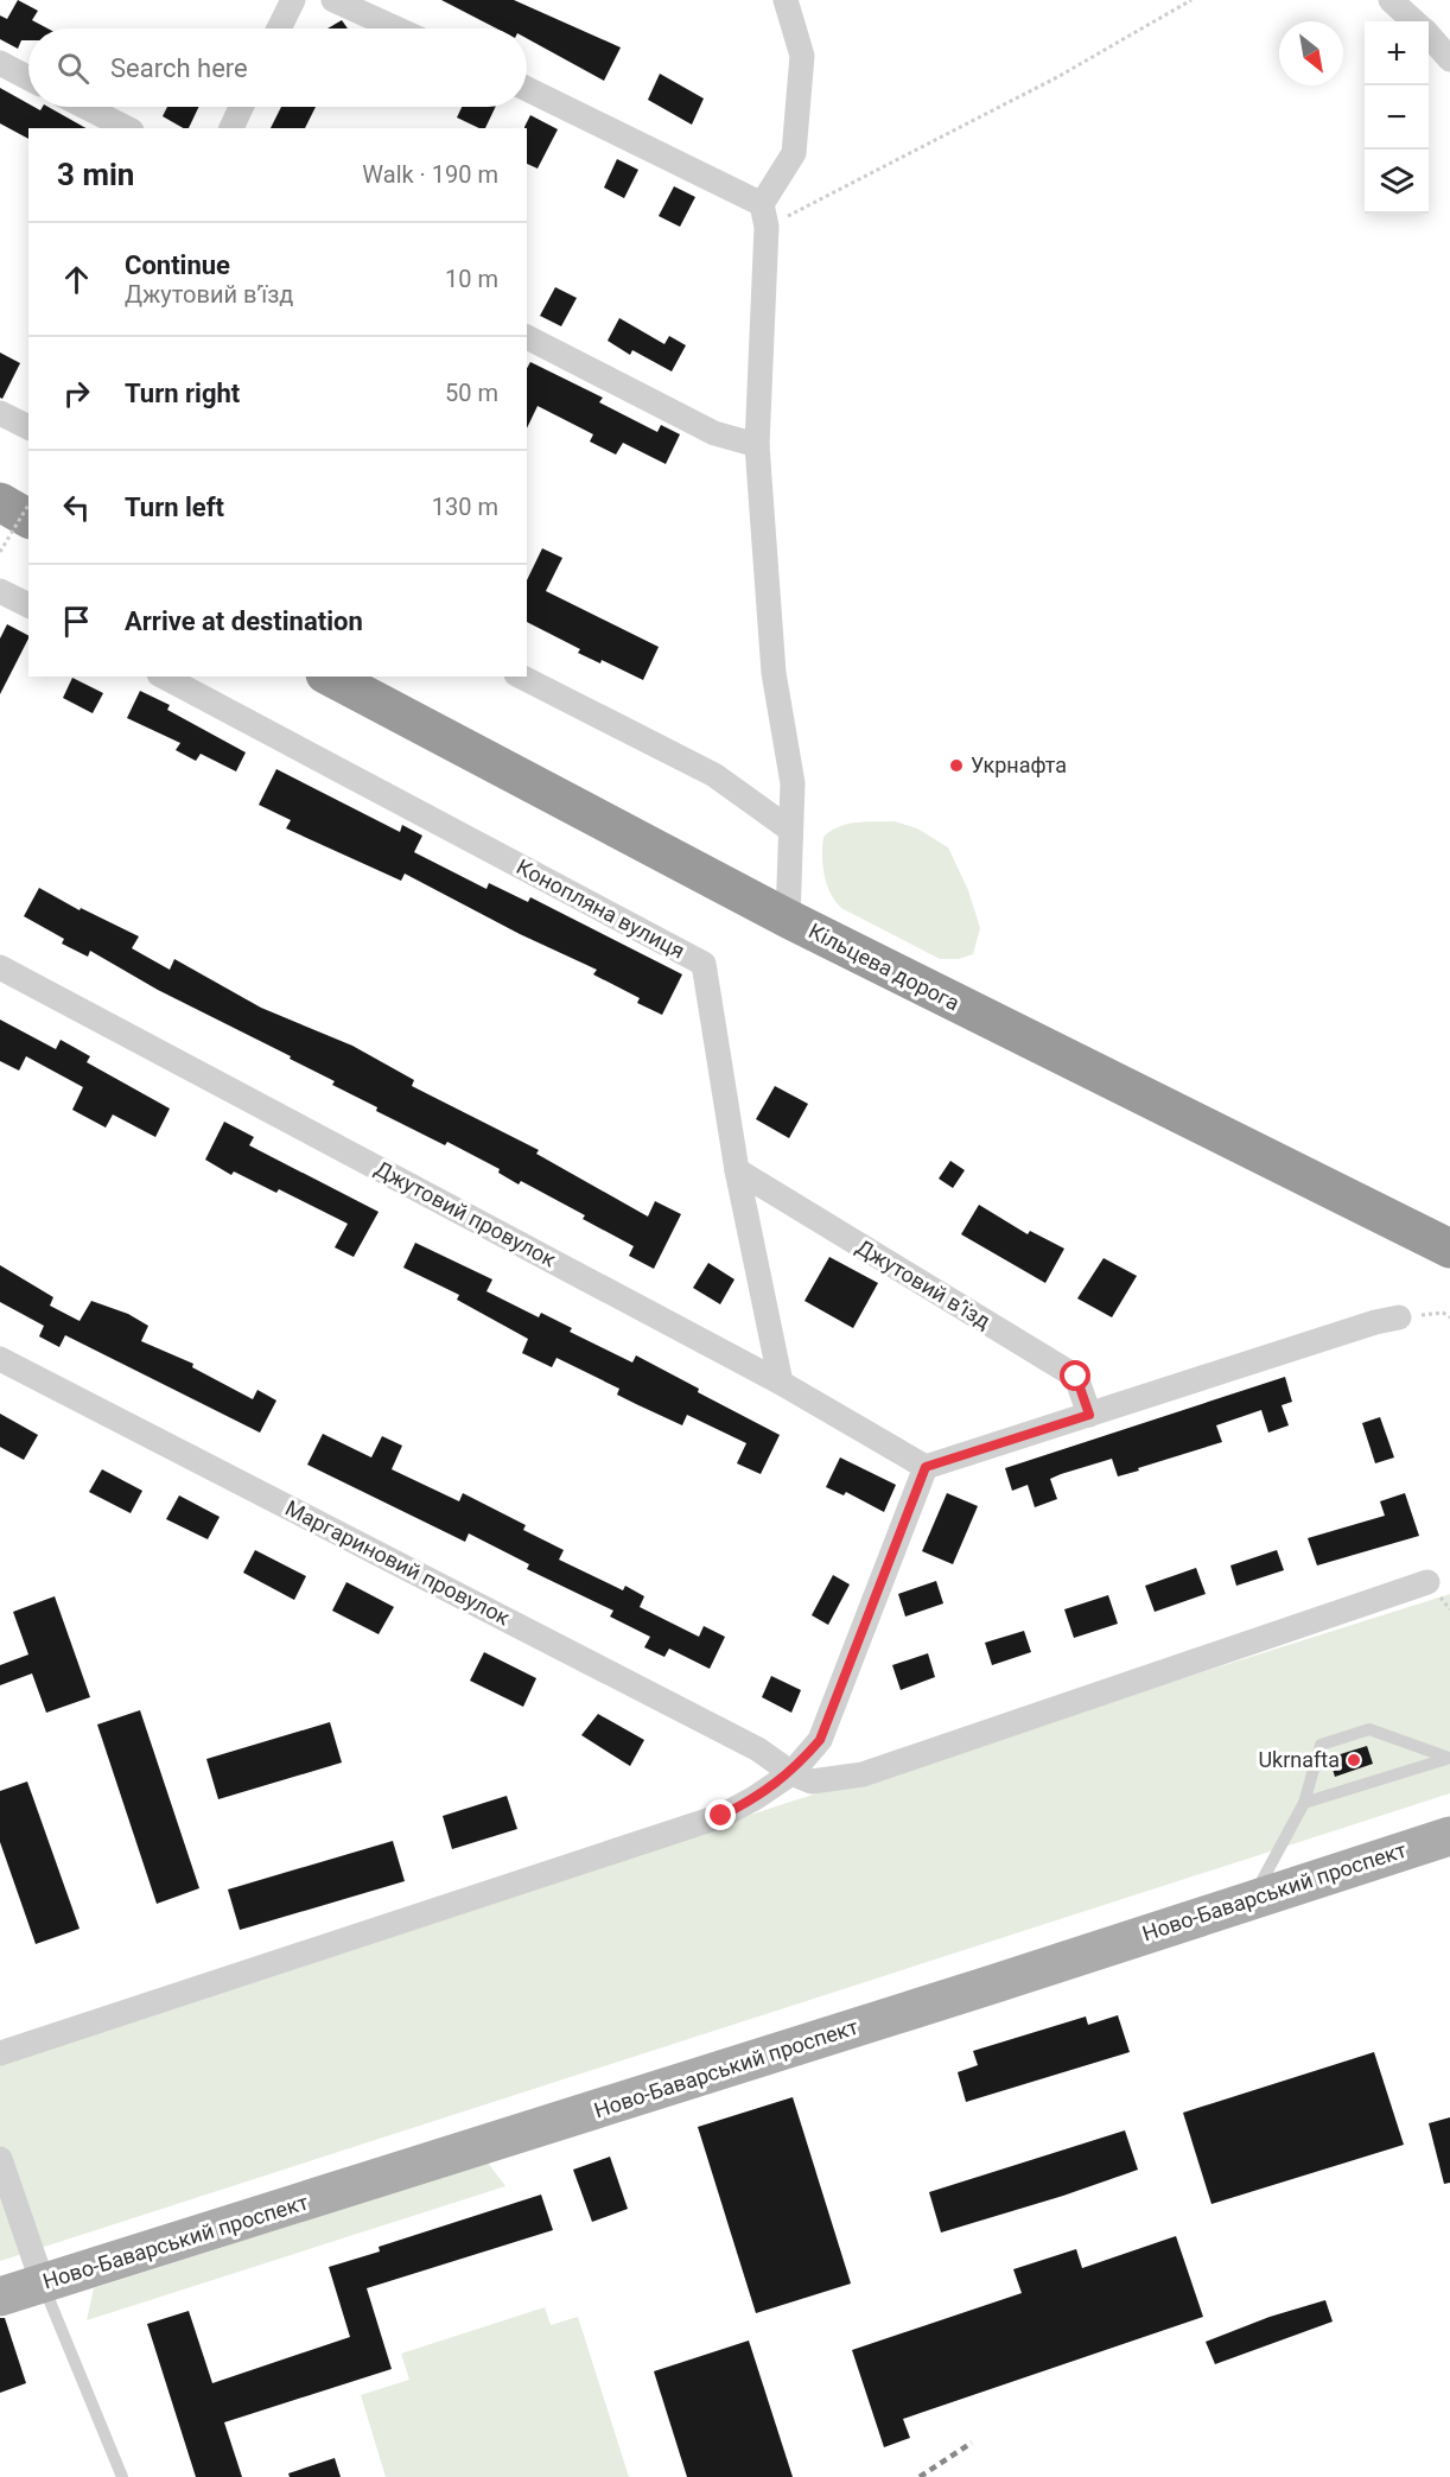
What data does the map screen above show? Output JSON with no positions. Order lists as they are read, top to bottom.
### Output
{
  "streets": {
    "highway": ["Кільцева дорога"],
    "main road": ["Ново-Баварський проспект"],
    "street": [
      "Конопляна вулиця",
      "Джутовий провулок",
      "Джутовий в’їзд",
      "Маргариновий провулок"
    ]
  },
  "crossings": [
    ["Конопляна вулиця", "Джутовий провулок"],
    ["Конопляна вулиця", "Джутовий в’їзд"]
  ],
  "places": ["Укрнафта", "Ukrnafta"],
  "north": "bottom right",
  "page": {
    "map_buttons": ["+", "−"],
    "search": "Search here",
    "heading": ["3 min", "Walk · 190 m"],
    "list": [
      ["Continue", "Джутовий в’їзд", "10 m"],
      ["Turn right", "50 m"],
      ["Turn left", "130 m"],
      "Arrive at destination"
    ]
  }
}
